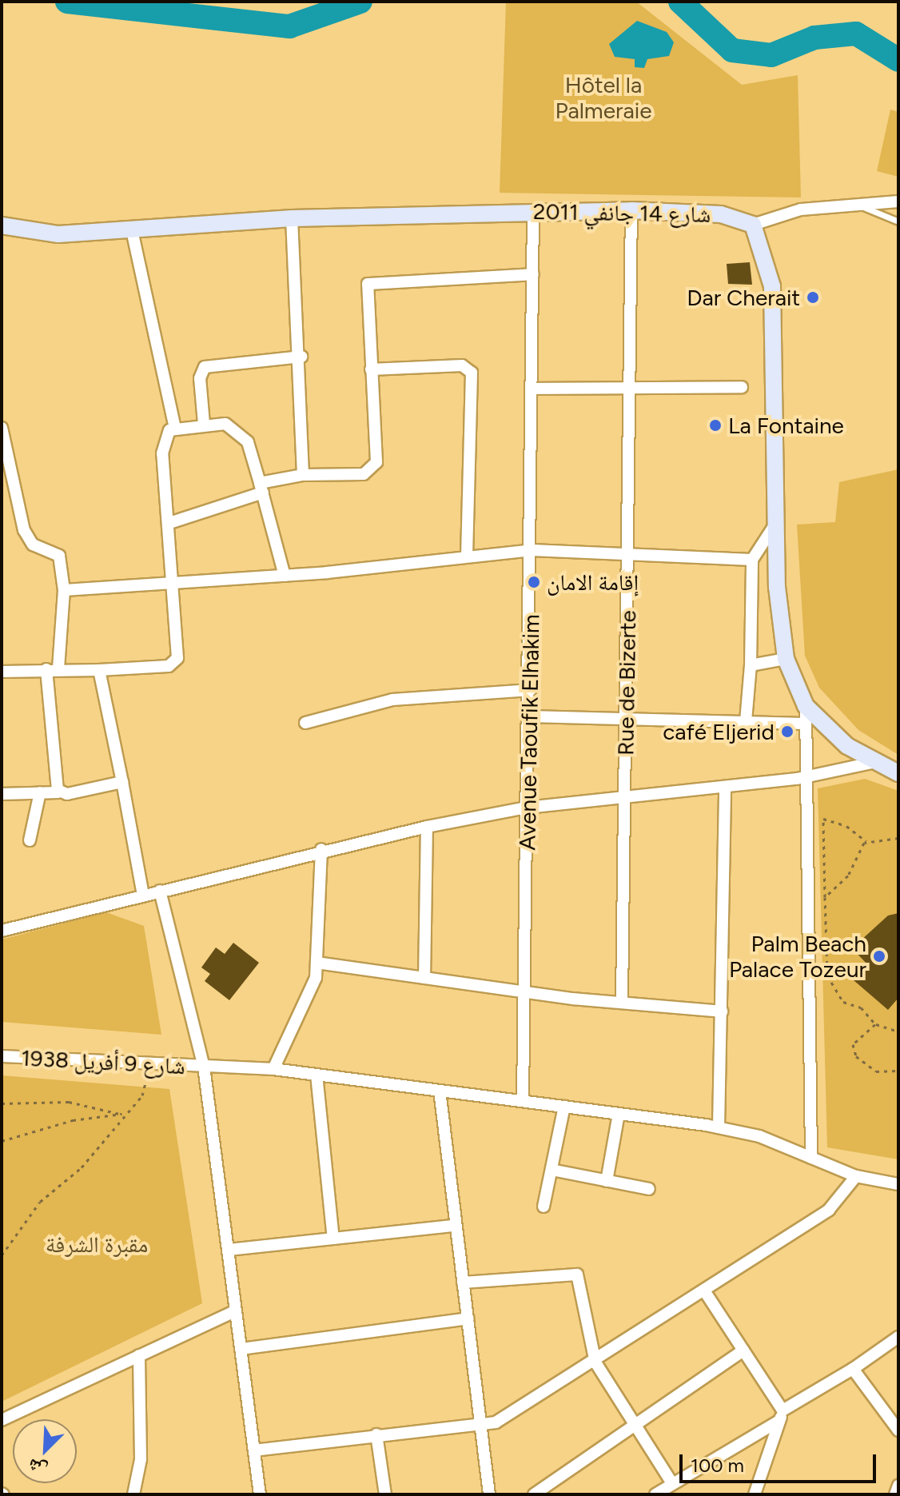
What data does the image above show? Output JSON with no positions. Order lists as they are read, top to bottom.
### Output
{
  "streets": {
    "main road": ["شارع 14 جانفي 2011"],
    "street": ["Rue de Bizerte", "Avenue Taoufik Elhakim", "شارع 9 أفريل 1938"]
  },
  "crossings": [
    ["شارع 14 جانفي 2011", "Rue de Bizerte"],
    ["شارع 14 جانفي 2011", "Avenue Taoufik Elhakim"],
    ["Avenue Taoufik Elhakim", "شارع 9 أفريل 1938"]
  ],
  "parks": ["Hôtel la Palmeraie", "مقبرة الشرفة"],
  "places": [
    "Dar Cherait",
    "La Fontaine",
    "إقامة الامان",
    "café Eljerid",
    "Palm Beach Palace Tozeur"
  ],
  "scale_bar": "100 m",
  "north": "bottom left"
}
